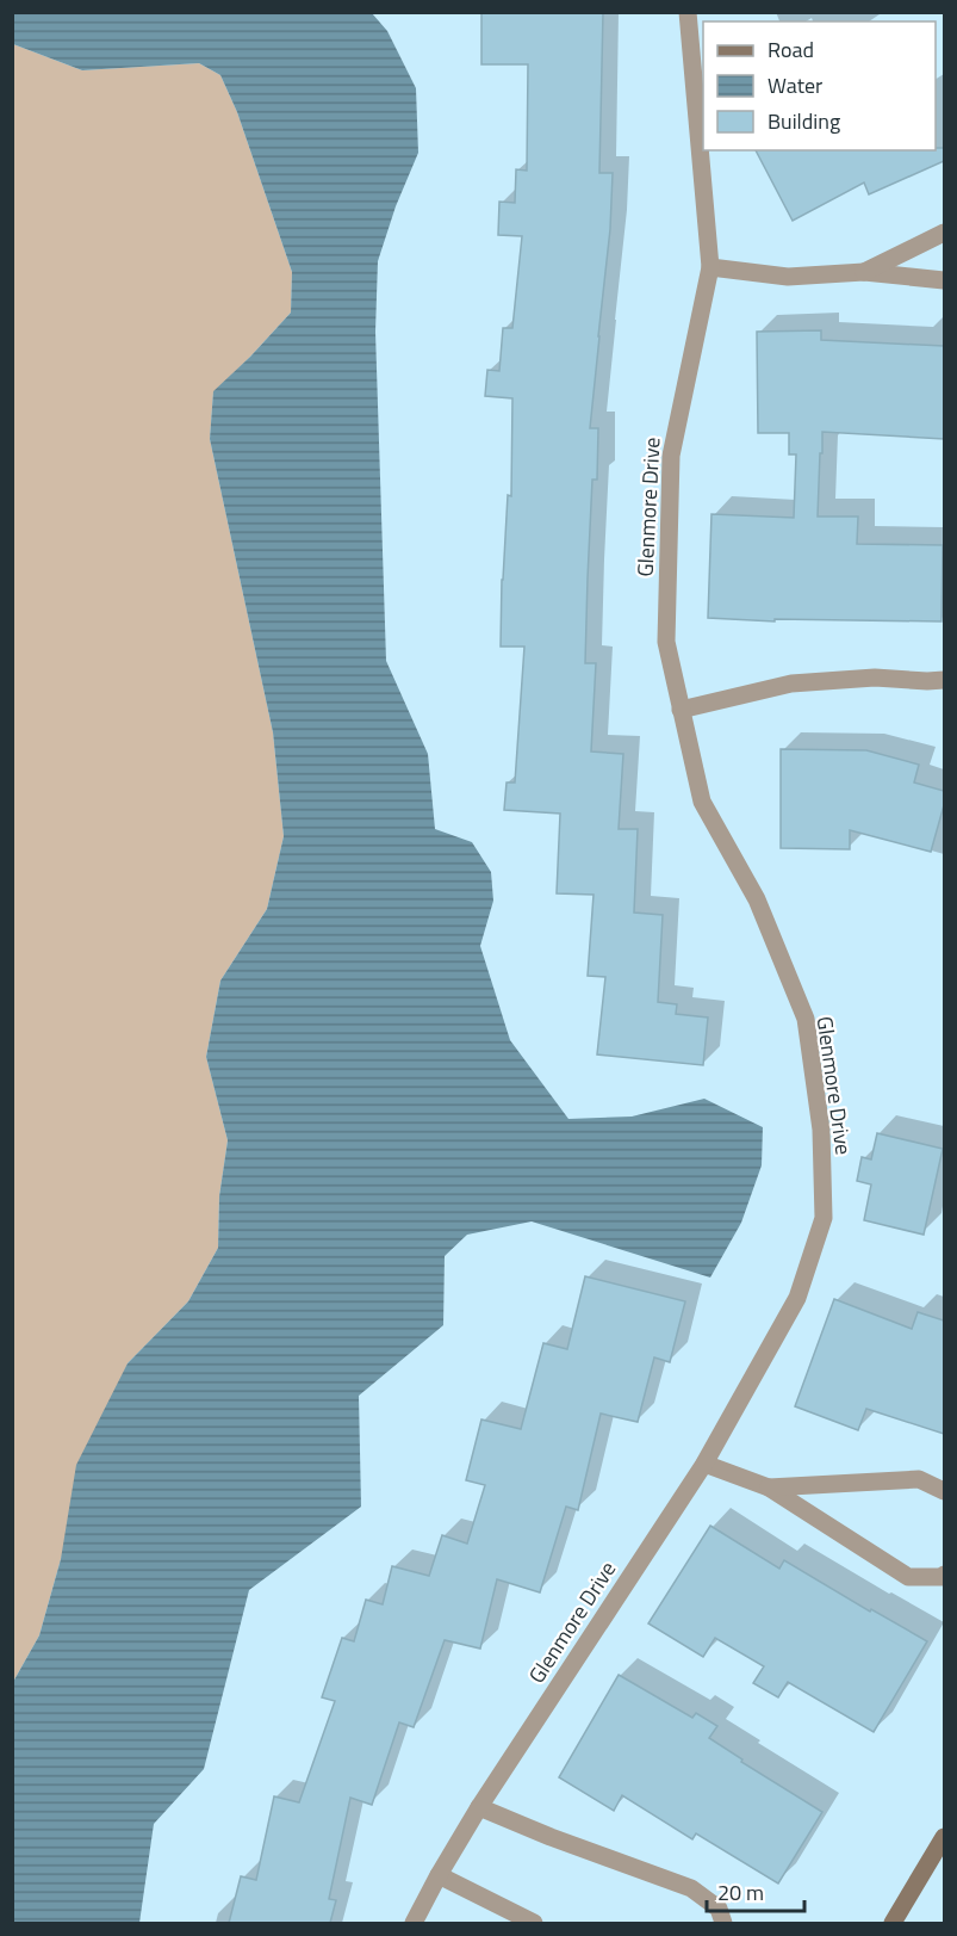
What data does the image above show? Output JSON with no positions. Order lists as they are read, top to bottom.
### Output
{
  "streets": {
    "street": ["Glenmore Drive"]
  },
  "legend": ["Road", "Water", "Building"],
  "scale_bar": "20 m"
}
